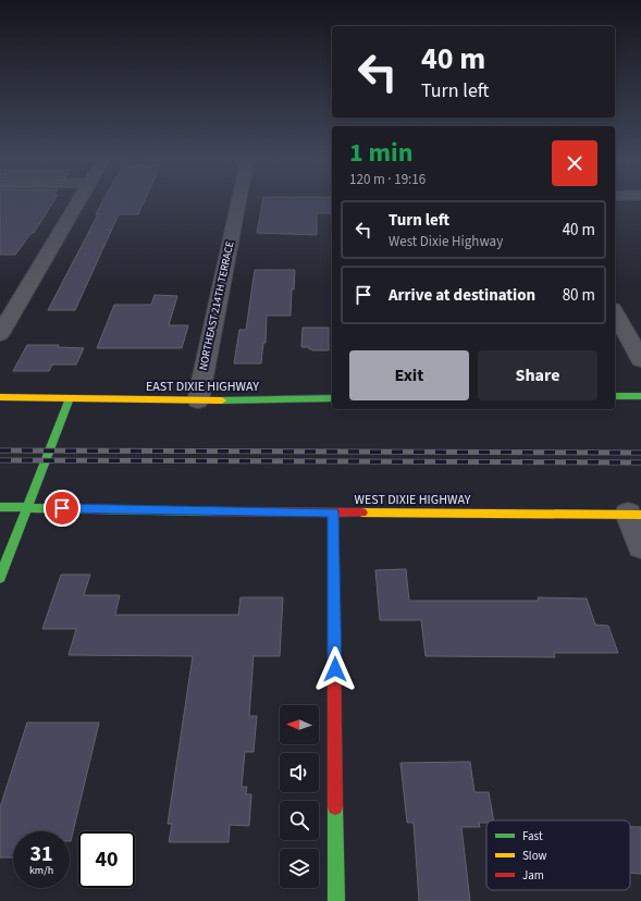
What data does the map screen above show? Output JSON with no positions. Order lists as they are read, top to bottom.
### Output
{
  "streets": {
    "main road": ["EAST DIXIE HIGHWAY", "WEST DIXIE HIGHWAY"],
    "street": ["NORTHEAST 214TH TERRACE"]
  },
  "crossings": [
    ["NORTHEAST 214TH TERRACE", "EAST DIXIE HIGHWAY"]
  ],
  "legend": ["Fast", "Slow", "Jam"],
  "north": "left",
  "page": {
    "turn": ["40 m", "Turn left"],
    "heading": ["1 min", "120 m · 19:16"],
    "list": [
      {
        "name": "Turn left",
        "note": "West Dixie Highway",
        "value": "40 m"
      },
      {
        "name": "Arrive at destination",
        "value": "80 m"
      }
    ],
    "buttons": ["Exit", "Share"],
    "speed": "31 km/h",
    "limit": "40"
  }
}
